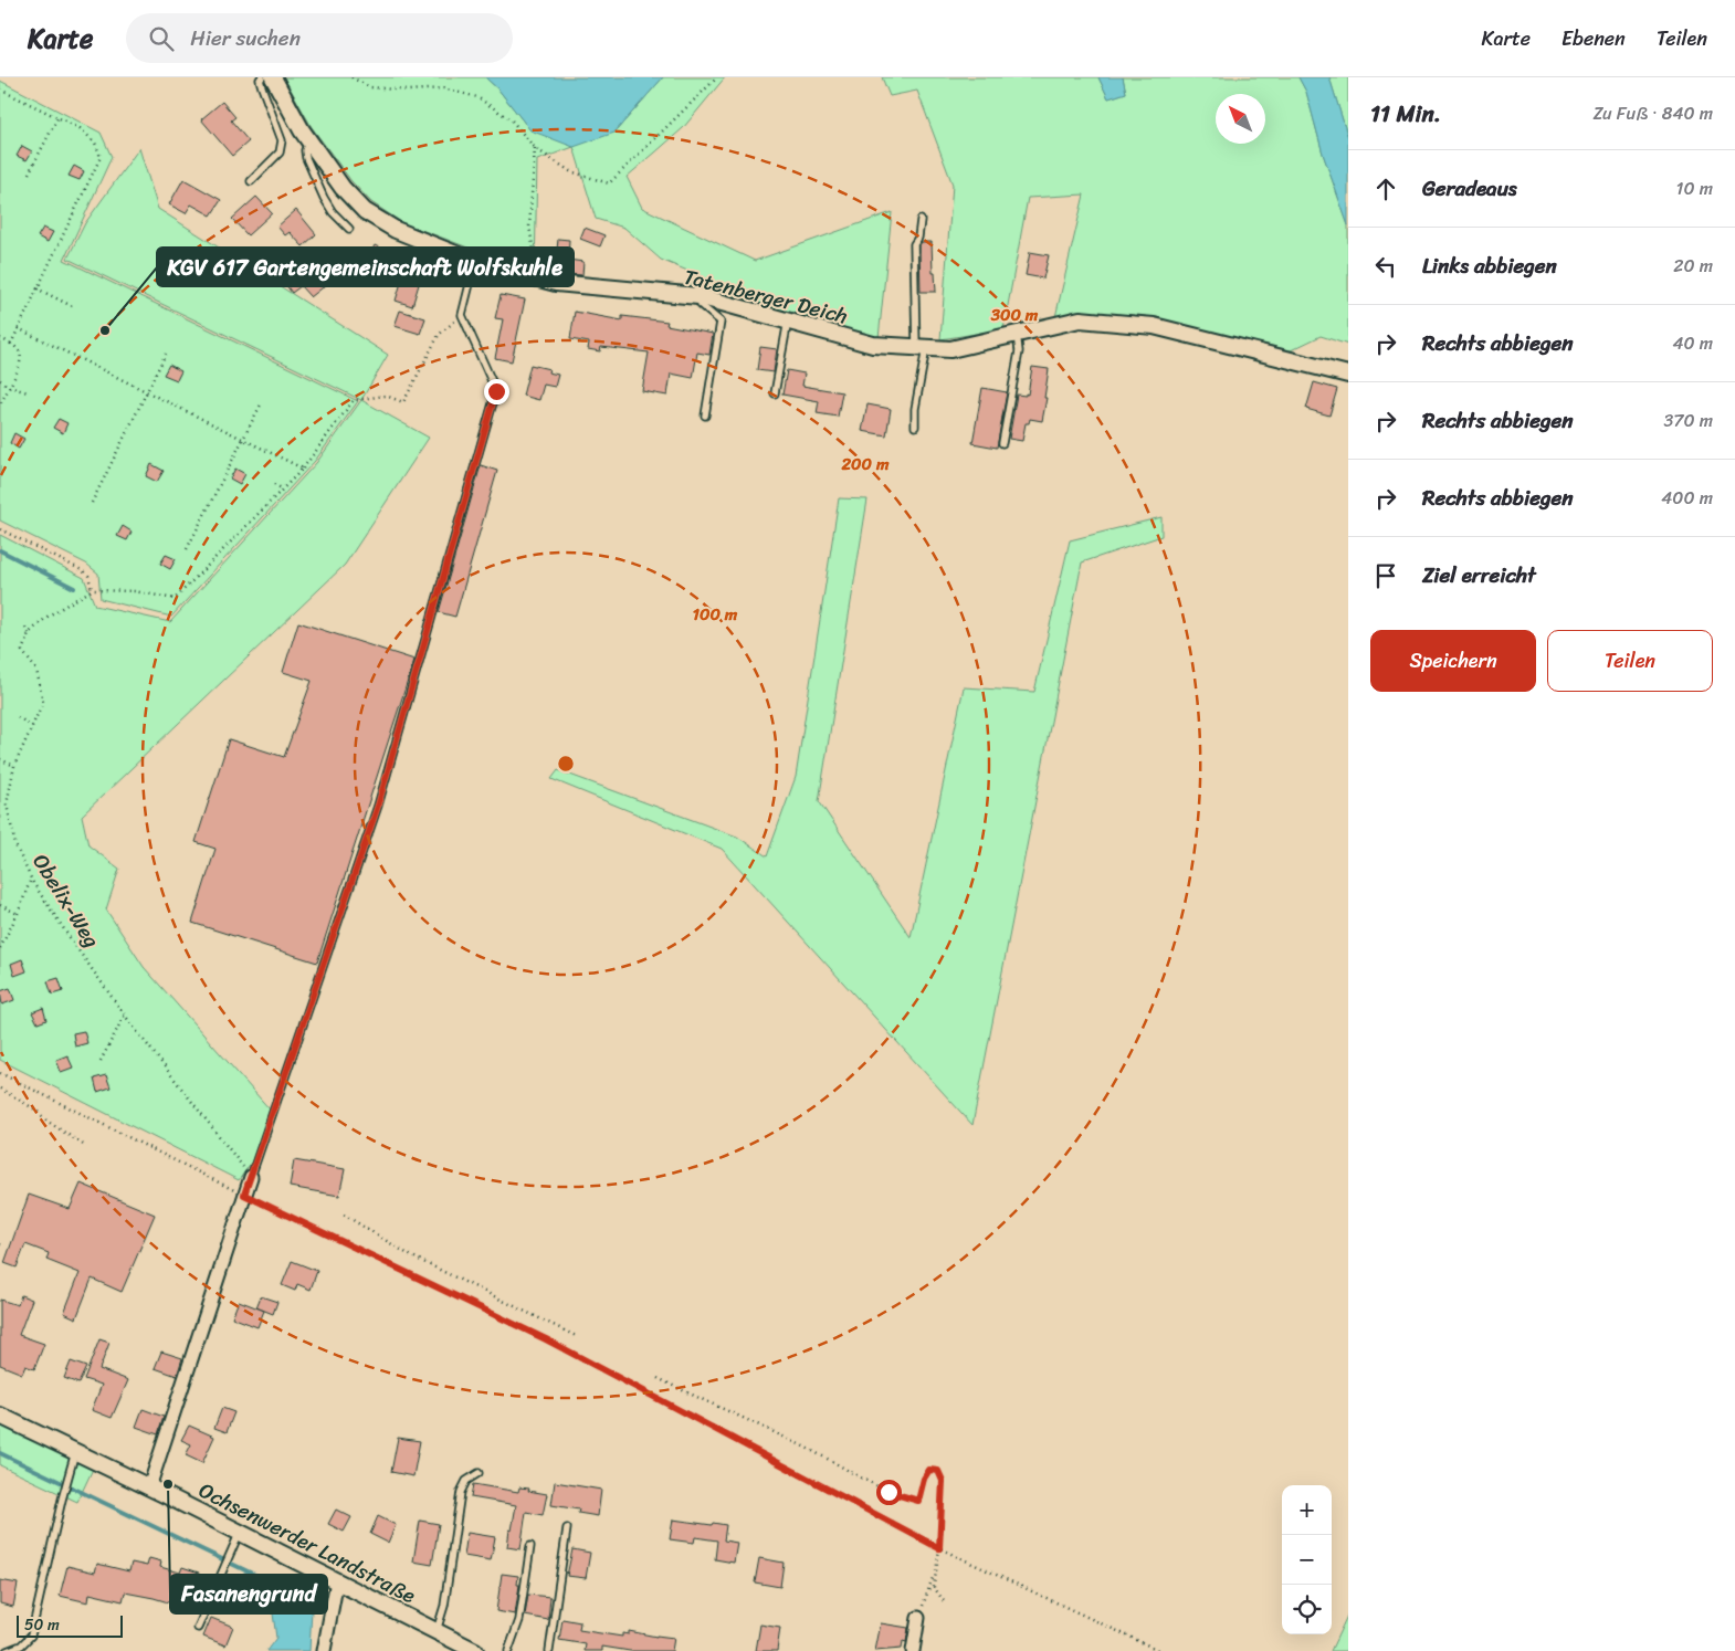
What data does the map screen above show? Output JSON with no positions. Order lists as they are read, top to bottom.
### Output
{
  "streets": {
    "street": ["Tatenberger Deich", "Ochsenwerder Landstraße"],
    "path": ["Obelix-Weg"]
  },
  "places": ["KGV 617 Gartengemeinschaft Wolfskuhle", "Fasanengrund"],
  "scale_bar": "50 m",
  "north": "top left",
  "page": {
    "header": "Karte",
    "search": "Hier suchen",
    "nav": ["Karte", "Ebenen", "Teilen"],
    "heading": ["11 Min.", "Zu Fuß · 840 m"],
    "list": [
      ["Geradeaus", "10 m"],
      ["Links abbiegen", "20 m"],
      ["Rechts abbiegen", "40 m"],
      ["Rechts abbiegen", "370 m"],
      ["Rechts abbiegen", "400 m"],
      "Ziel erreicht"
    ],
    "buttons": ["Speichern", "Teilen"],
    "map_buttons": ["+", "−"],
    "scale": "50 m"
  },
  "rings": ["300 m", "200 m", "100 m"]
}
